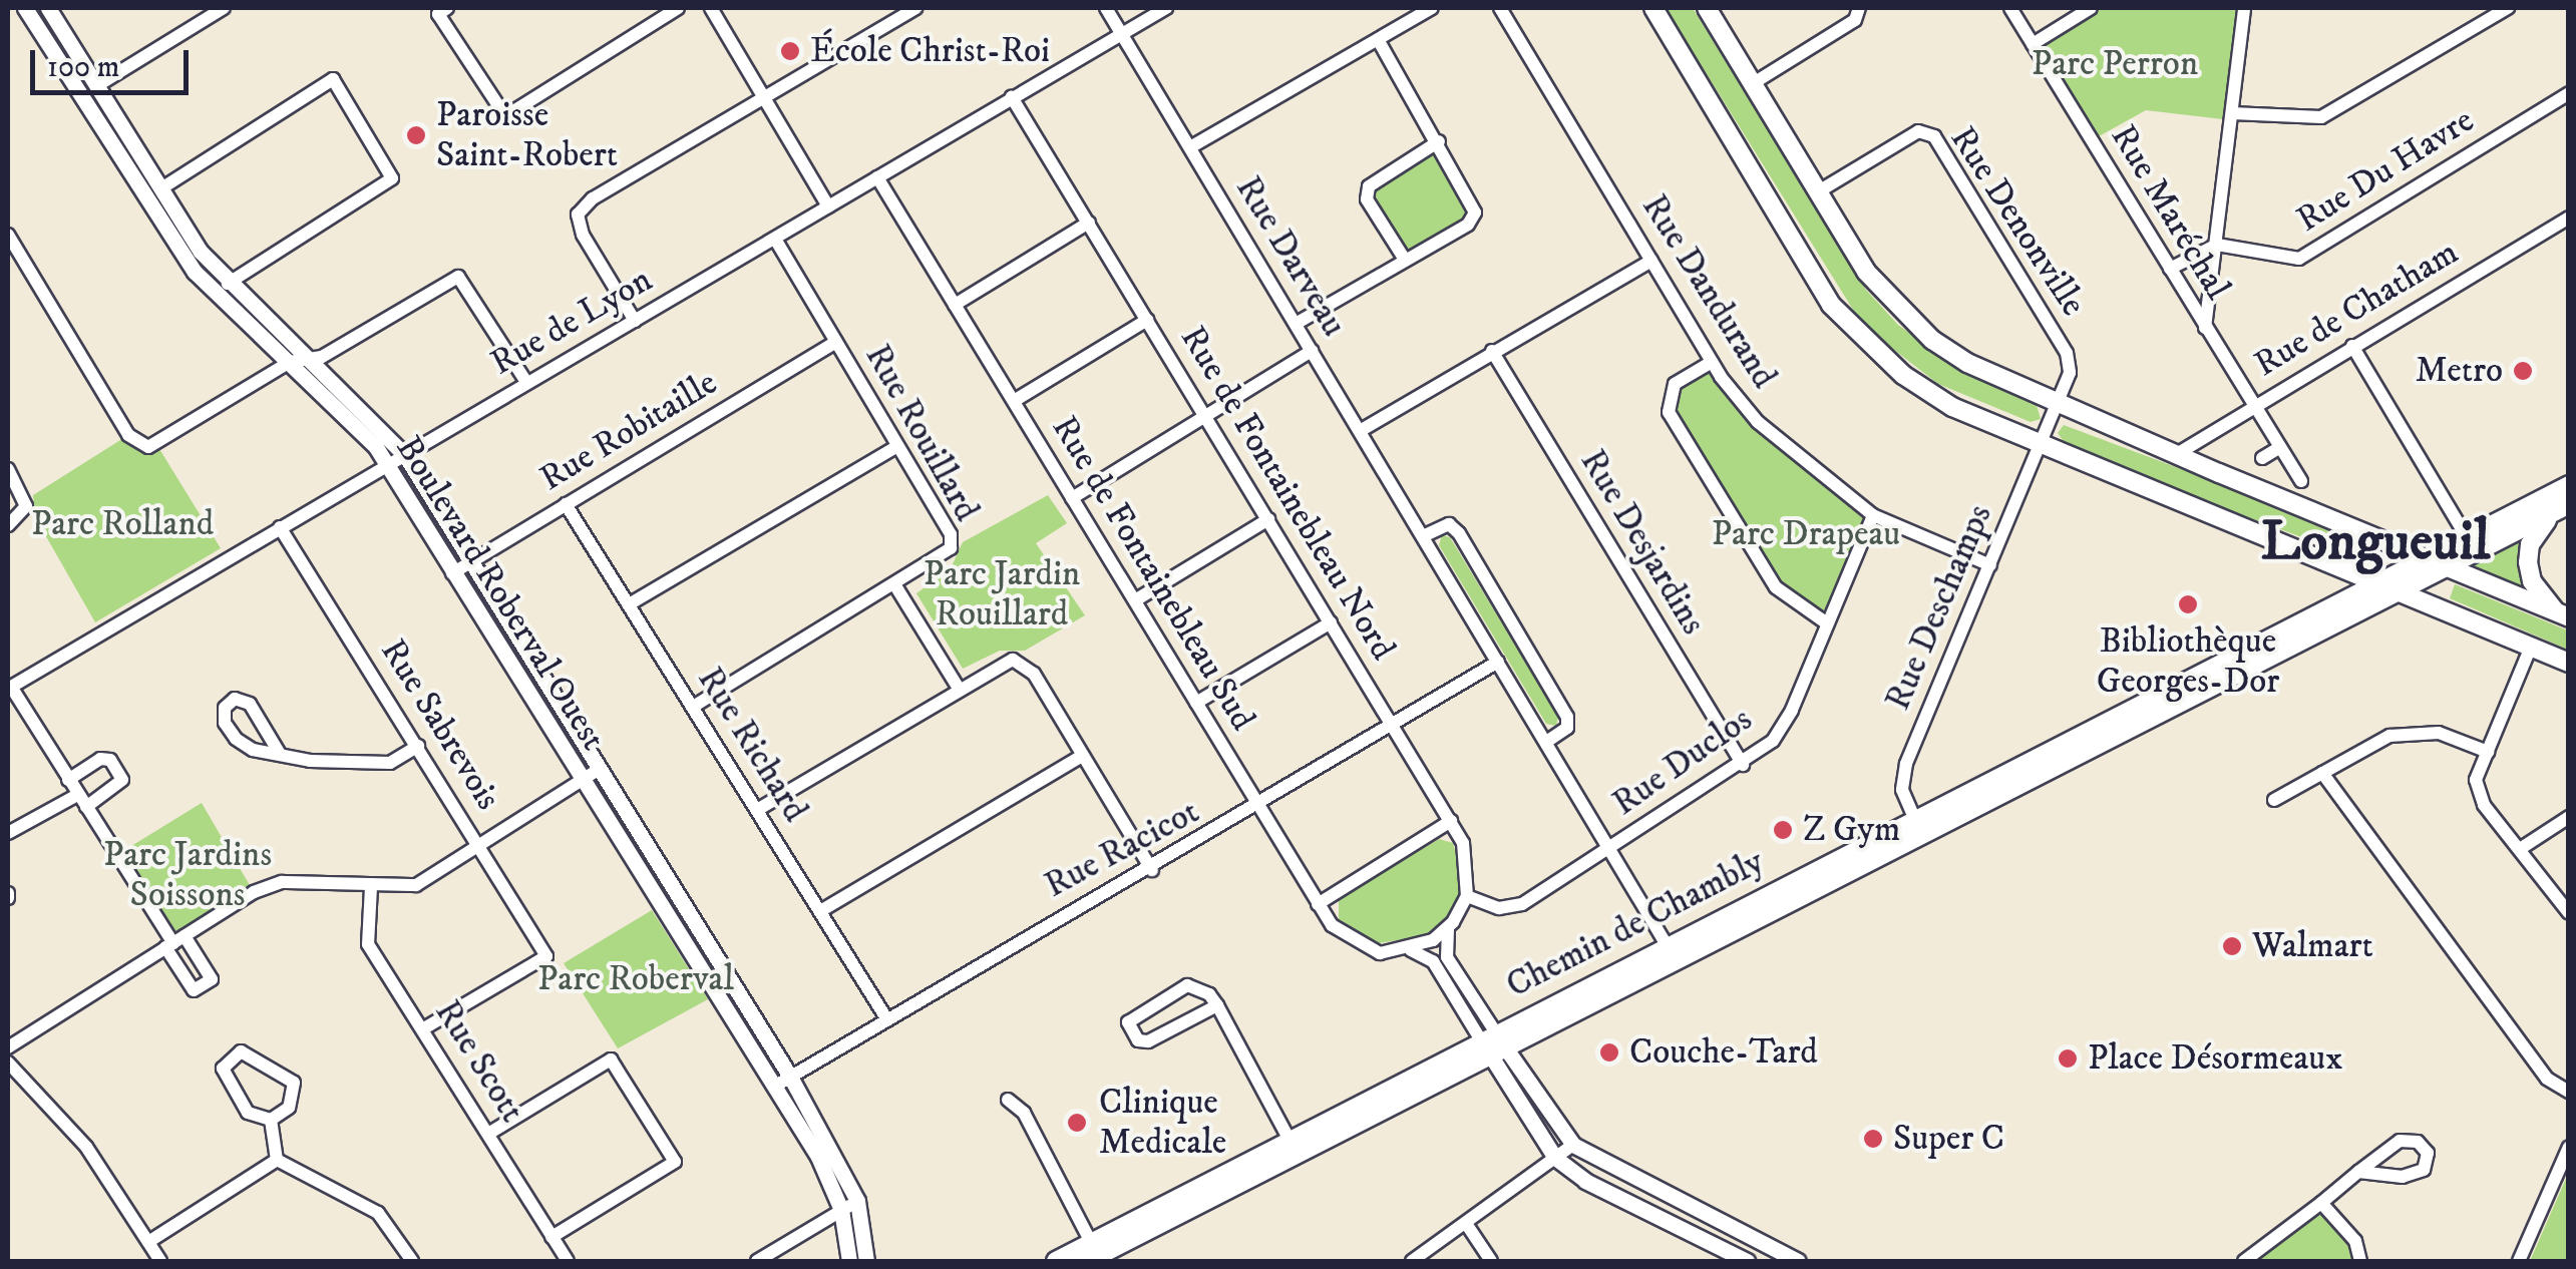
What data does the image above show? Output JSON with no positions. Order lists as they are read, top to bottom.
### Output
{
  "streets": {
    "main road": ["Chemin de Chambly"],
    "street": [
      "Rue Du Havre",
      "Rue Maréchal",
      "Rue Denonville",
      "Rue Darveau",
      "Rue Dandurand",
      "Rue de Chatham",
      "Rue de Lyon",
      "Rue Robitaille",
      "Rue Rouillard",
      "Rue de Fontainebleau Nord",
      "Rue Desjardins",
      "Rue de Fontainebleau Sud",
      "Boulevard Roberval Ouest",
      "Rue Deschamps",
      "Rue Sabrevois",
      "Rue Richard",
      "Rue Duclos",
      "Rue Racicot",
      "Rue Scott"
    ]
  },
  "crossings": [
    ["Rue Maréchal", "Rue de Chatham"],
    ["Rue Denonville", "Rue Deschamps"],
    ["Rue Darveau", "Rue de Lyon"],
    ["Rue Darveau", "Rue Duclos"],
    ["Rue Darveau", "Rue Racicot"],
    ["Rue Darveau", "Chemin de Chambly"],
    ["Rue Dandurand", "Rue Deschamps"],
    ["Rue Dandurand", "Rue Duclos"],
    ["Rue de Lyon", "Rue Rouillard"],
    ["Rue de Lyon", "Rue de Fontainebleau Nord"],
    ["Rue de Lyon", "Rue de Fontainebleau Sud"],
    ["Rue de Lyon", "Boulevard Roberval Ouest"],
    ["Rue de Lyon", "Rue Sabrevois"],
    ["Rue Robitaille", "Rue Rouillard"],
    ["Rue Robitaille", "Boulevard Roberval Ouest"],
    ["Rue Robitaille", "Rue Richard"],
    ["Rue de Fontainebleau Nord", "Rue Duclos"],
    ["Rue de Fontainebleau Nord", "Rue Racicot"],
    ["Rue Desjardins", "Rue Duclos"],
    ["Rue de Fontainebleau Sud", "Rue Racicot"],
    ["Boulevard Roberval Ouest", "Rue Racicot"],
    ["Rue Deschamps", "Chemin de Chambly"],
    ["Rue Sabrevois", "Rue Scott"],
    ["Rue Richard", "Rue Racicot"]
  ],
  "districts": ["Longueuil"],
  "parks": [
    "Parc Perron",
    "Parc Rolland",
    "Parc Drapeau",
    "Parc Jardin Rouillard",
    "Parc Jardins Soissons",
    "Parc Roberval"
  ],
  "places": [
    "École Christ-Roi",
    "Paroisse Saint-Robert",
    "Metro",
    "Bibliothèque Georges-Dor",
    "Z Gym",
    "Walmart",
    "Couche-Tard",
    "Place Désormeaux",
    "Clinique Medicale",
    "Super C"
  ],
  "scale_bar": "100 m"
}
